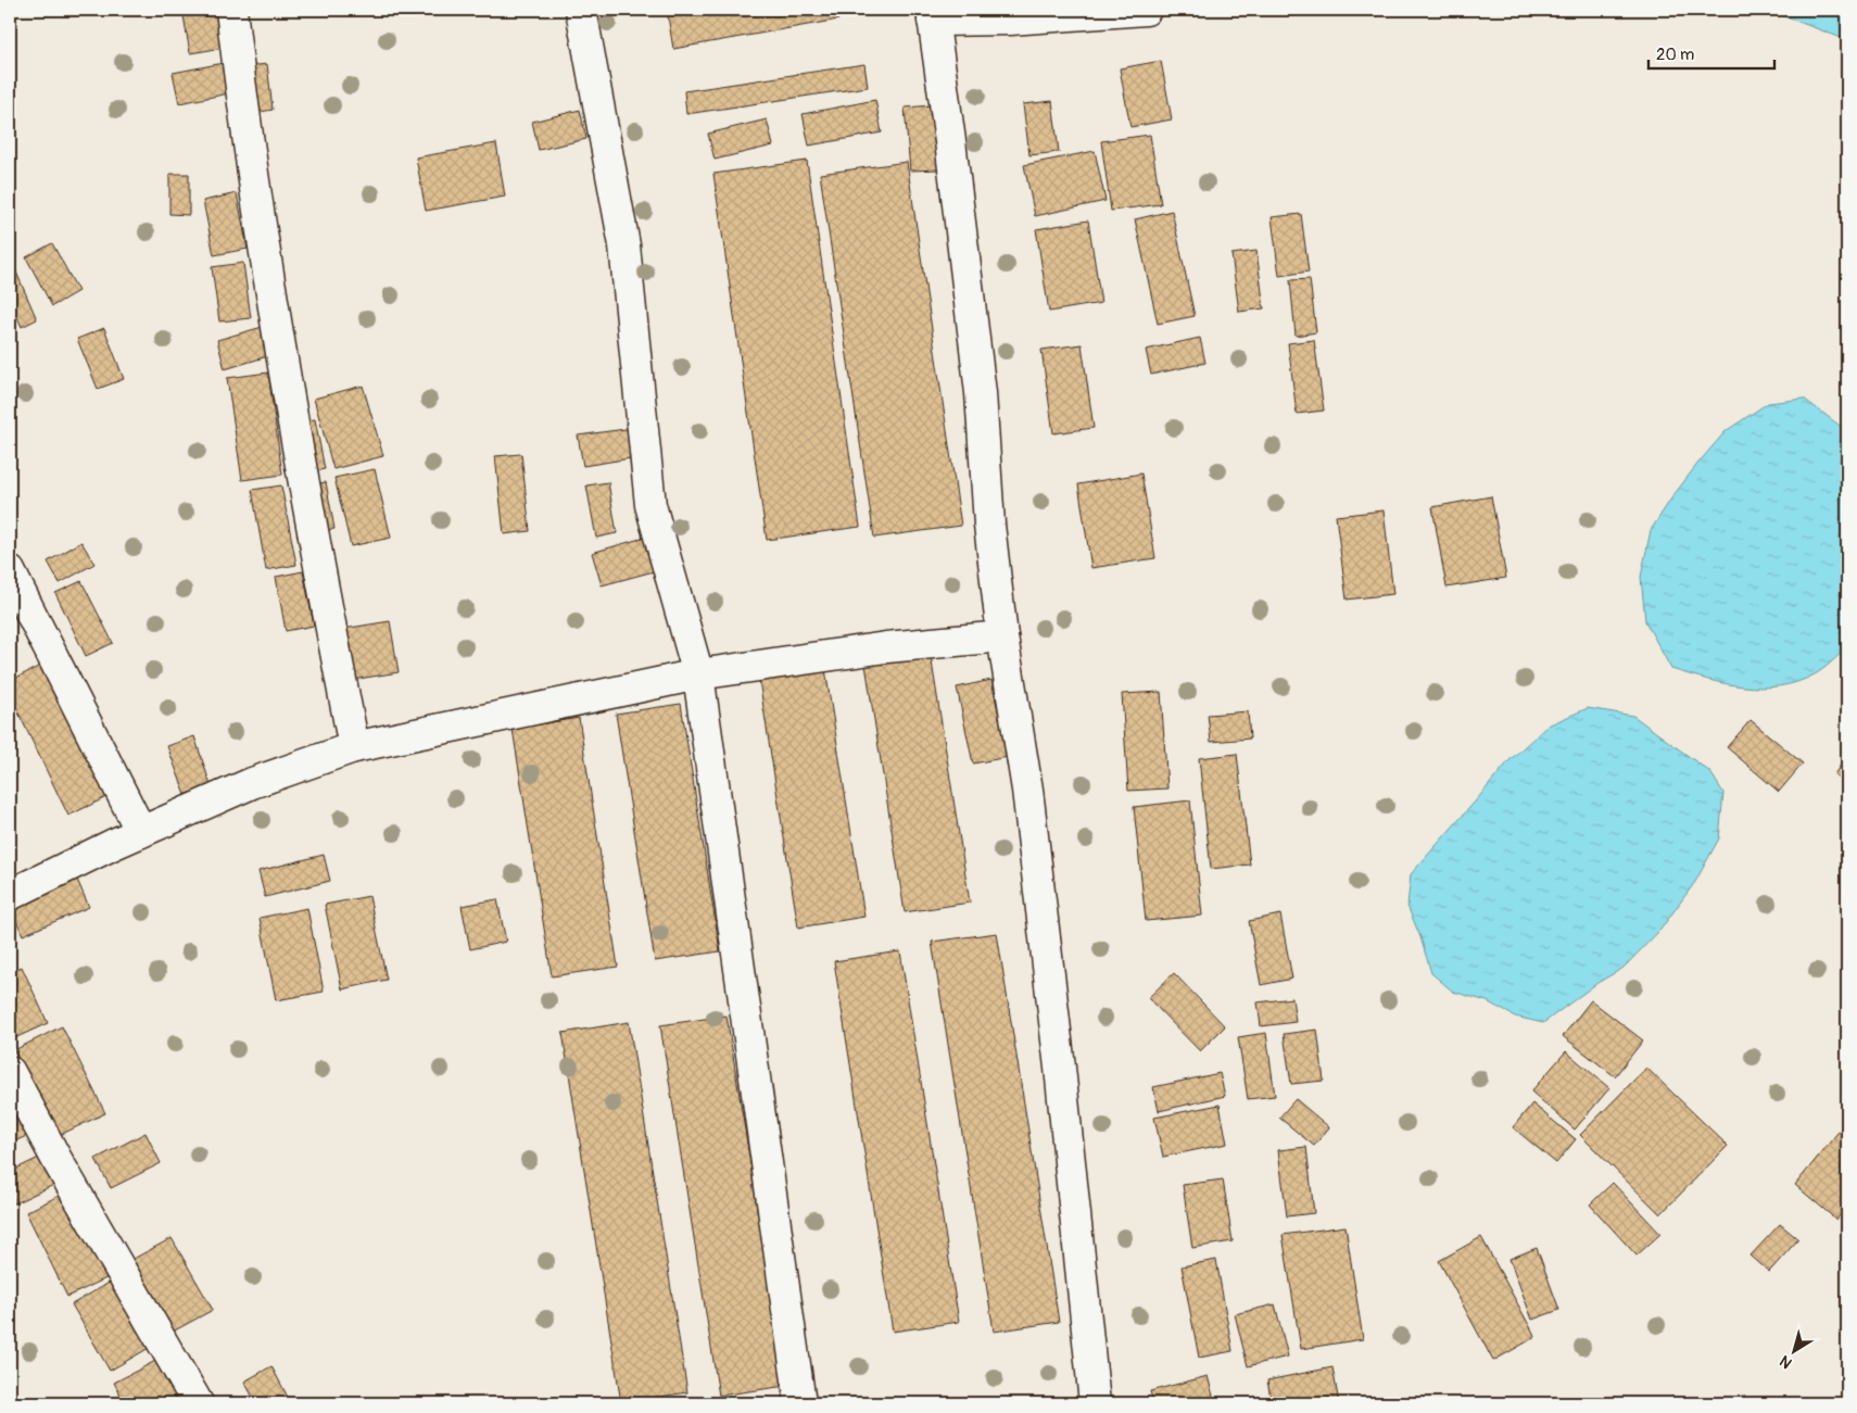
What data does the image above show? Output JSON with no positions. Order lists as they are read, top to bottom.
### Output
{
  "scale_bar": "20 m",
  "north": "bottom left"
}
